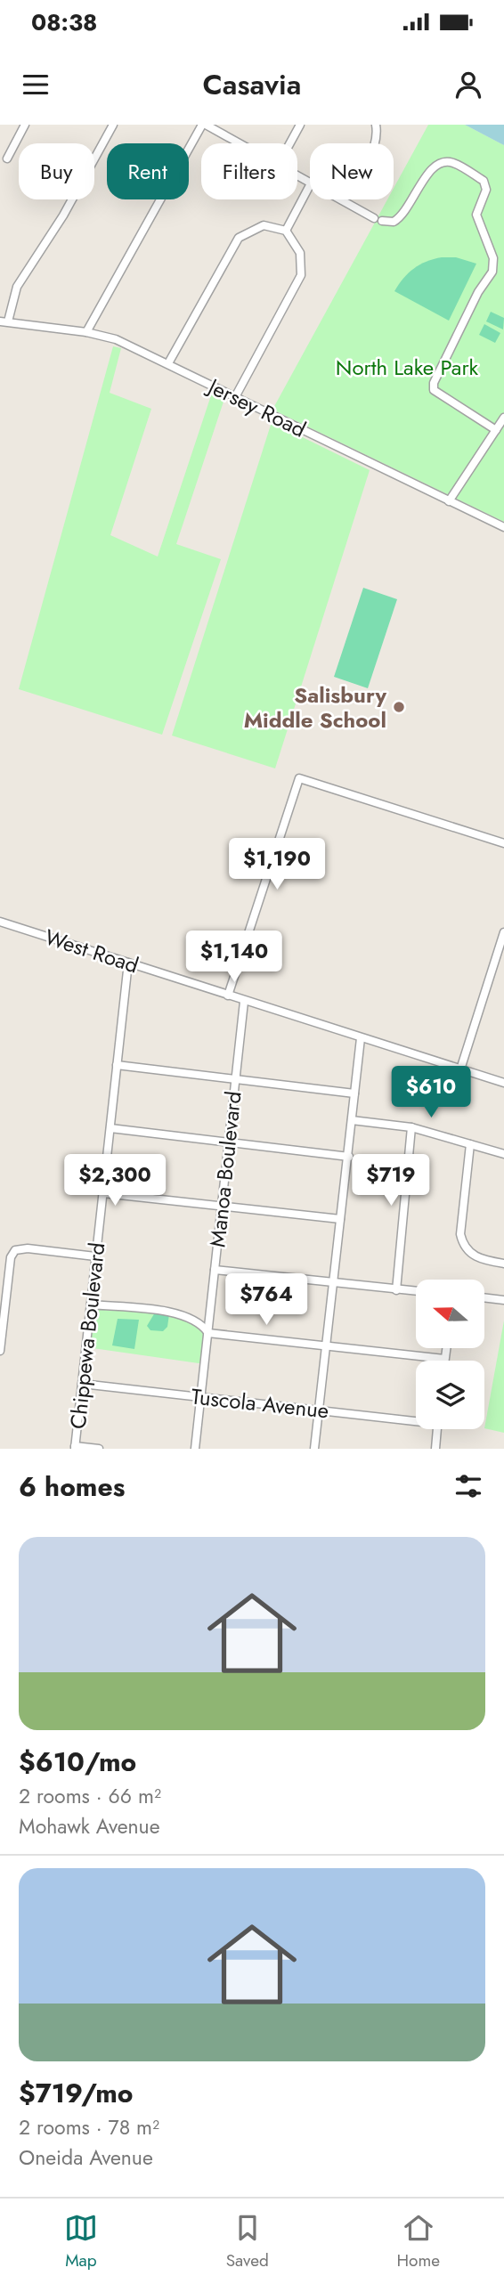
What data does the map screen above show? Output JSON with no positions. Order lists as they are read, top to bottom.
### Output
{
  "streets": {
    "street": [
      "Jersey Road",
      "West Road",
      "Manoa Boulevard",
      "Chippewa Boulevard",
      "Tuscola Avenue"
    ]
  },
  "crossings": [
    ["West Road", "Manoa Boulevard"],
    ["West Road", "Chippewa Boulevard"],
    ["Manoa Boulevard", "Tuscola Avenue"],
    ["Chippewa Boulevard", "Tuscola Avenue"]
  ],
  "parks": ["North Lake Park"],
  "places": ["Salisbury Middle School"],
  "north": "left",
  "page": {
    "status": "08:38",
    "header": "Casavia",
    "chip": [
      "Buy",
      "Rent",
      "Filters",
      "New"
    ],
    "price": [
      "$1,190",
      "$1,140",
      "$610",
      "$2,300",
      "$719",
      "$764"
    ],
    "heading": "6 homes",
    "list": [
      {
        "name": "$610/mo",
        "note": "2 rooms · 66 m² · Mohawk Avenue"
      },
      {
        "name": "$719/mo",
        "note": "2 rooms · 78 m² · Oneida Avenue"
      }
    ],
    "tabs": ["Map", "Saved", "Home"]
  }
}
